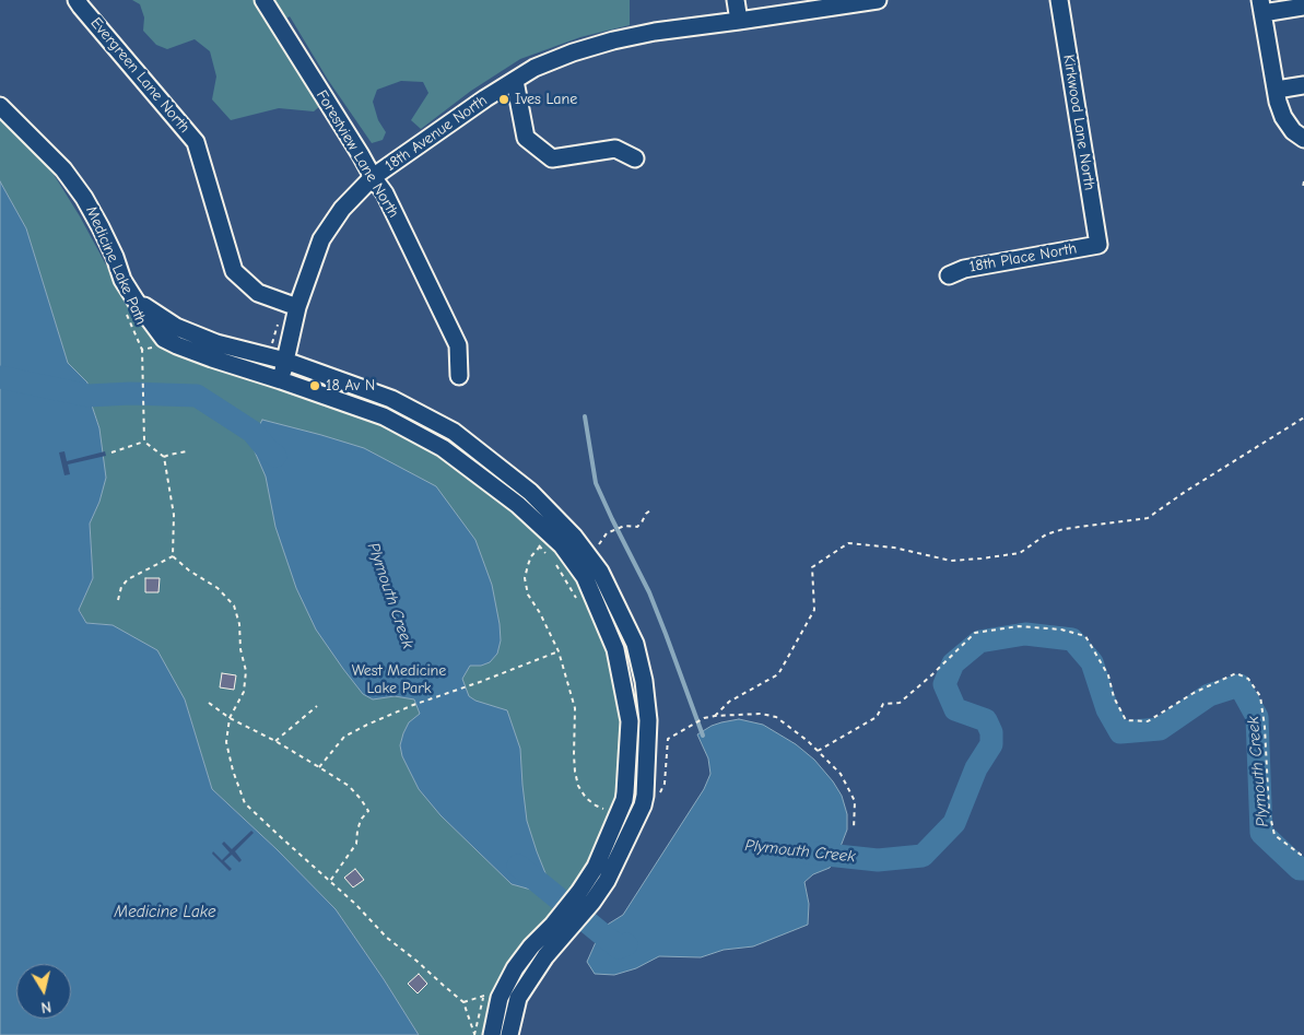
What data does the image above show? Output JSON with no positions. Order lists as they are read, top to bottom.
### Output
{
  "streets": {
    "street": [
      "Evergreen Lane North",
      "Kirkwood Lane North",
      "18th Avenue North",
      "Forestview Lane North",
      "18th Place North"
    ],
    "path": ["Medicine Lake Path"]
  },
  "crossings": [
    ["Evergreen Lane North", "18th Avenue North"],
    ["Kirkwood Lane North", "18th Place North"],
    ["18th Avenue North", "Forestview Lane North"]
  ],
  "water": ["Plymouth Creek", "Medicine Lake"],
  "parks": ["West Medicine Lake Park"],
  "places": ["Ives Lane", "18 Av N"],
  "north": "bottom"
}
